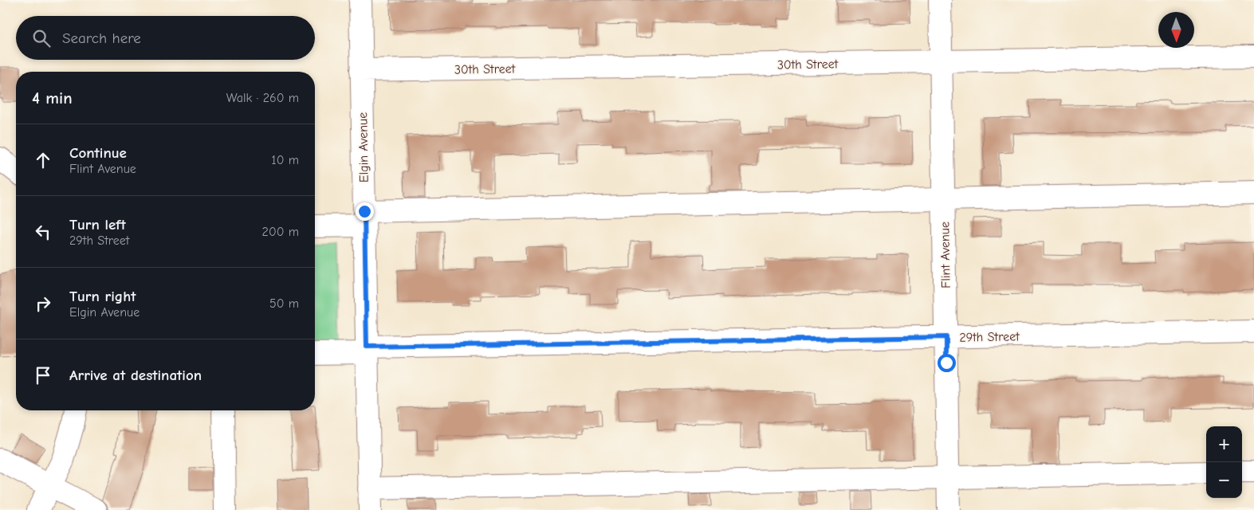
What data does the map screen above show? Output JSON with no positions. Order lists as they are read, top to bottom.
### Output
{
  "streets": {
    "street": [
      "30th Street",
      "Elgin Avenue",
      "Flint Avenue",
      "29th Street"
    ]
  },
  "crossings": [
    ["30th Street", "Elgin Avenue"],
    ["30th Street", "Flint Avenue"],
    ["Elgin Avenue", "29th Street"],
    ["Flint Avenue", "29th Street"]
  ],
  "north": "bottom",
  "page": {
    "search": "Search here",
    "heading": ["4 min", "Walk · 260 m"],
    "list": [
      ["Continue", "Flint Avenue", "10 m"],
      ["Turn left", "29th Street", "200 m"],
      ["Turn right", "Elgin Avenue", "50 m"],
      "Arrive at destination"
    ],
    "map_buttons": ["+", "−"]
  }
}
